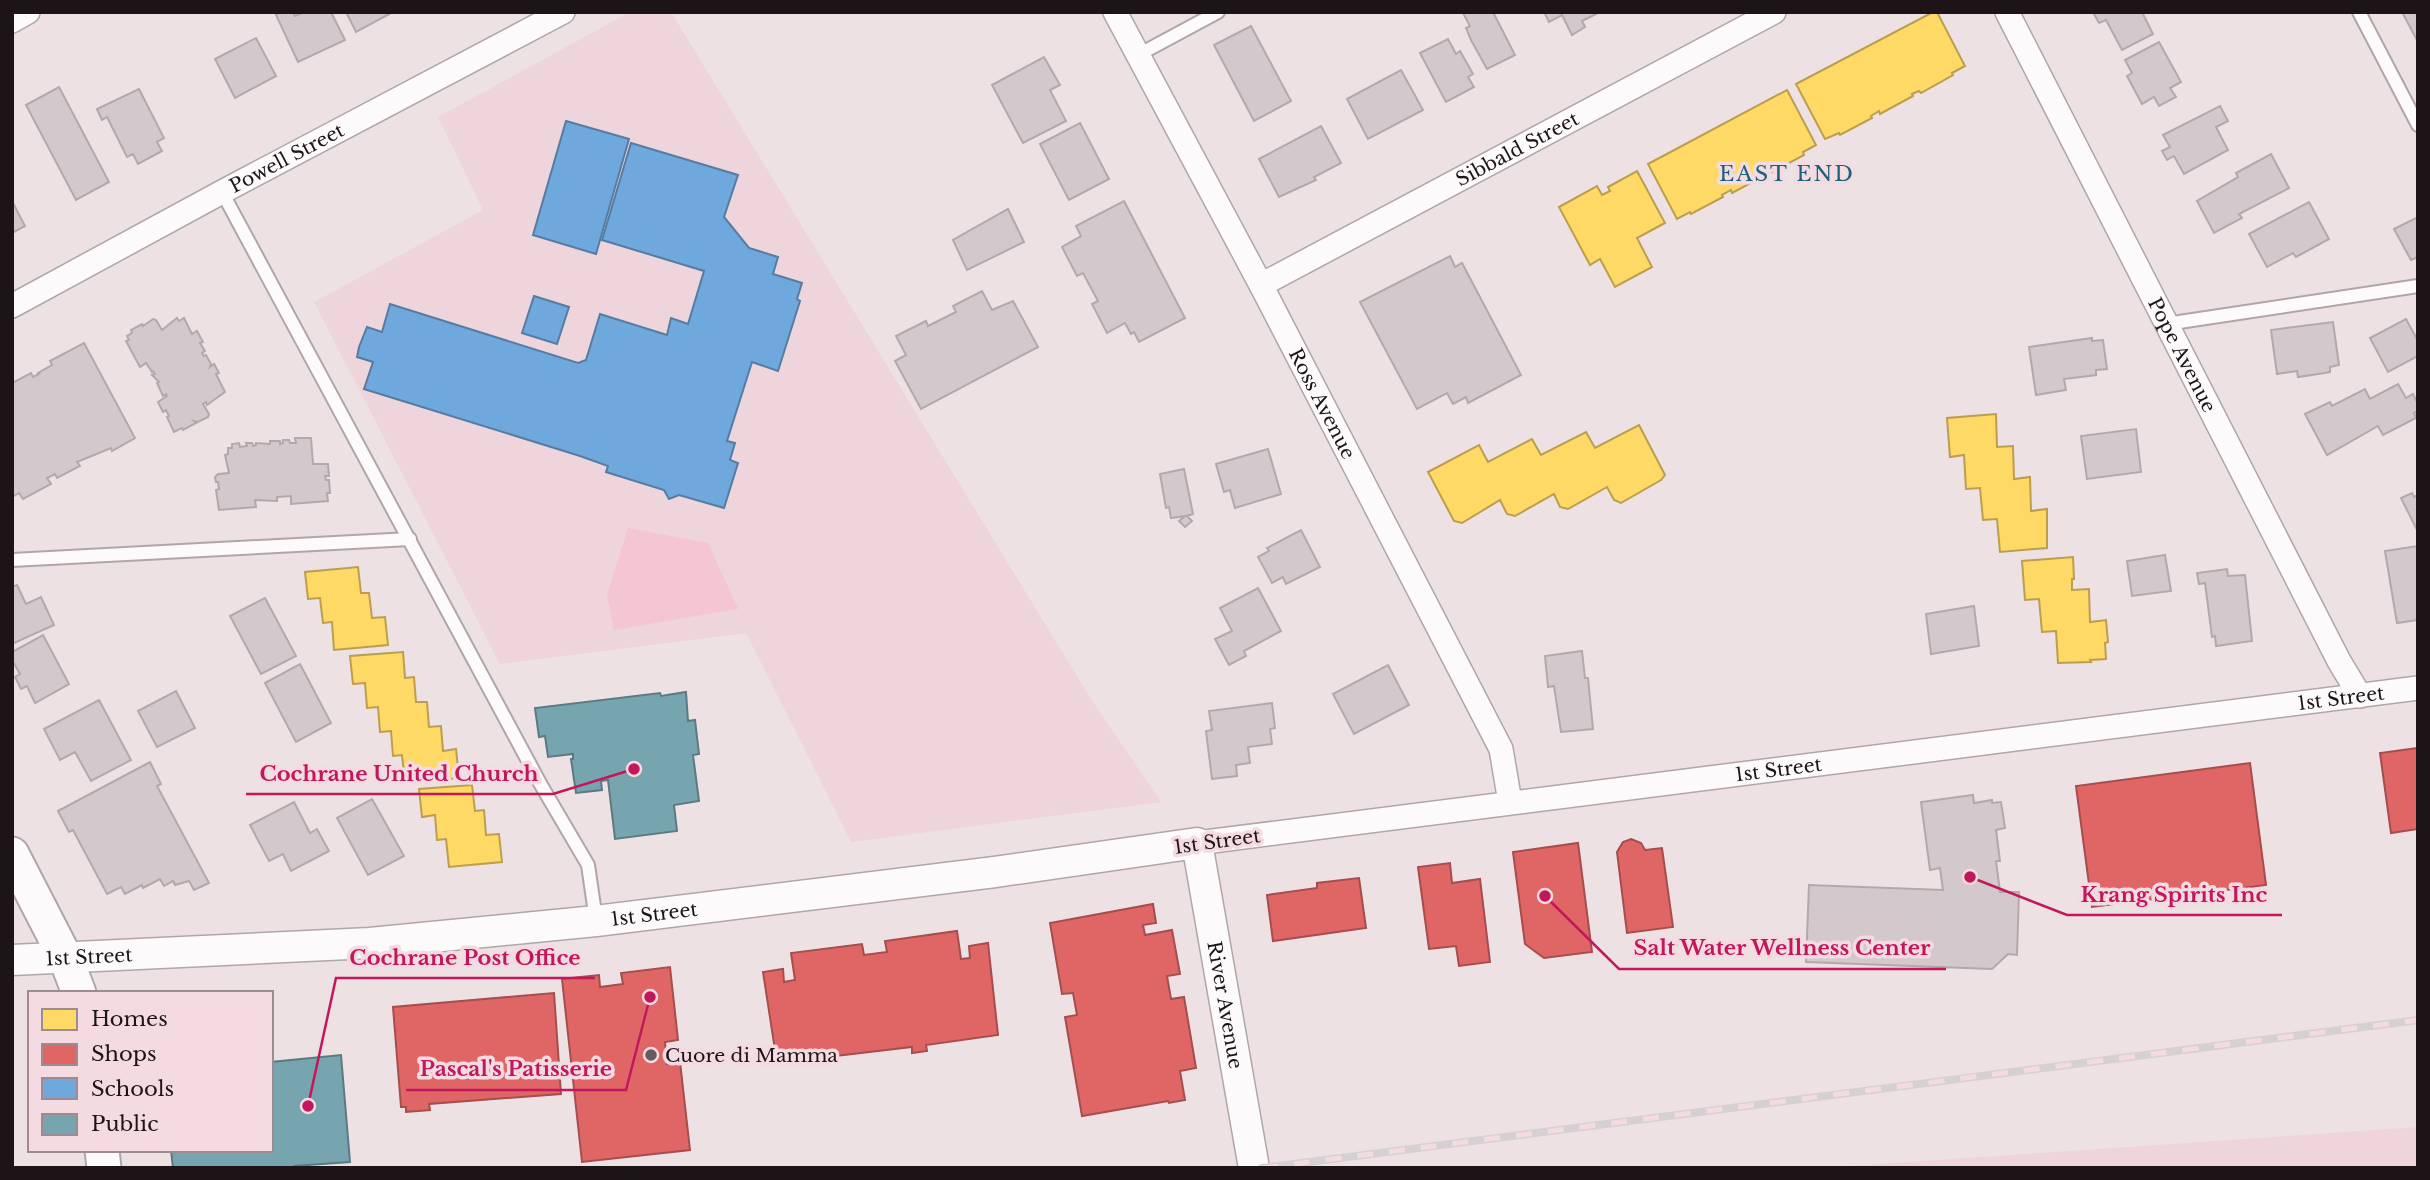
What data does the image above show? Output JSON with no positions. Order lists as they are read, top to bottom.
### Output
{
  "streets": {
    "street": [
      "Sibbald Street",
      "Powell Street",
      "Pope Avenue",
      "Ross Avenue",
      "1st Street",
      "River Avenue"
    ]
  },
  "crossings": [
    ["Sibbald Street", "Ross Avenue"],
    ["Pope Avenue", "1st Street"],
    ["Ross Avenue", "1st Street"],
    ["1st Street", "River Avenue"]
  ],
  "districts": ["EAST END"],
  "places": [
    "Cochrane United Church",
    "Krang Spirits Inc",
    "Salt Water Wellness Center",
    "Pascal's Patisserie",
    "Cuore di Mamma",
    "Cochrane Post Office"
  ],
  "legend": [
    "Homes",
    "Shops",
    "Schools",
    "Public"
  ]
}
